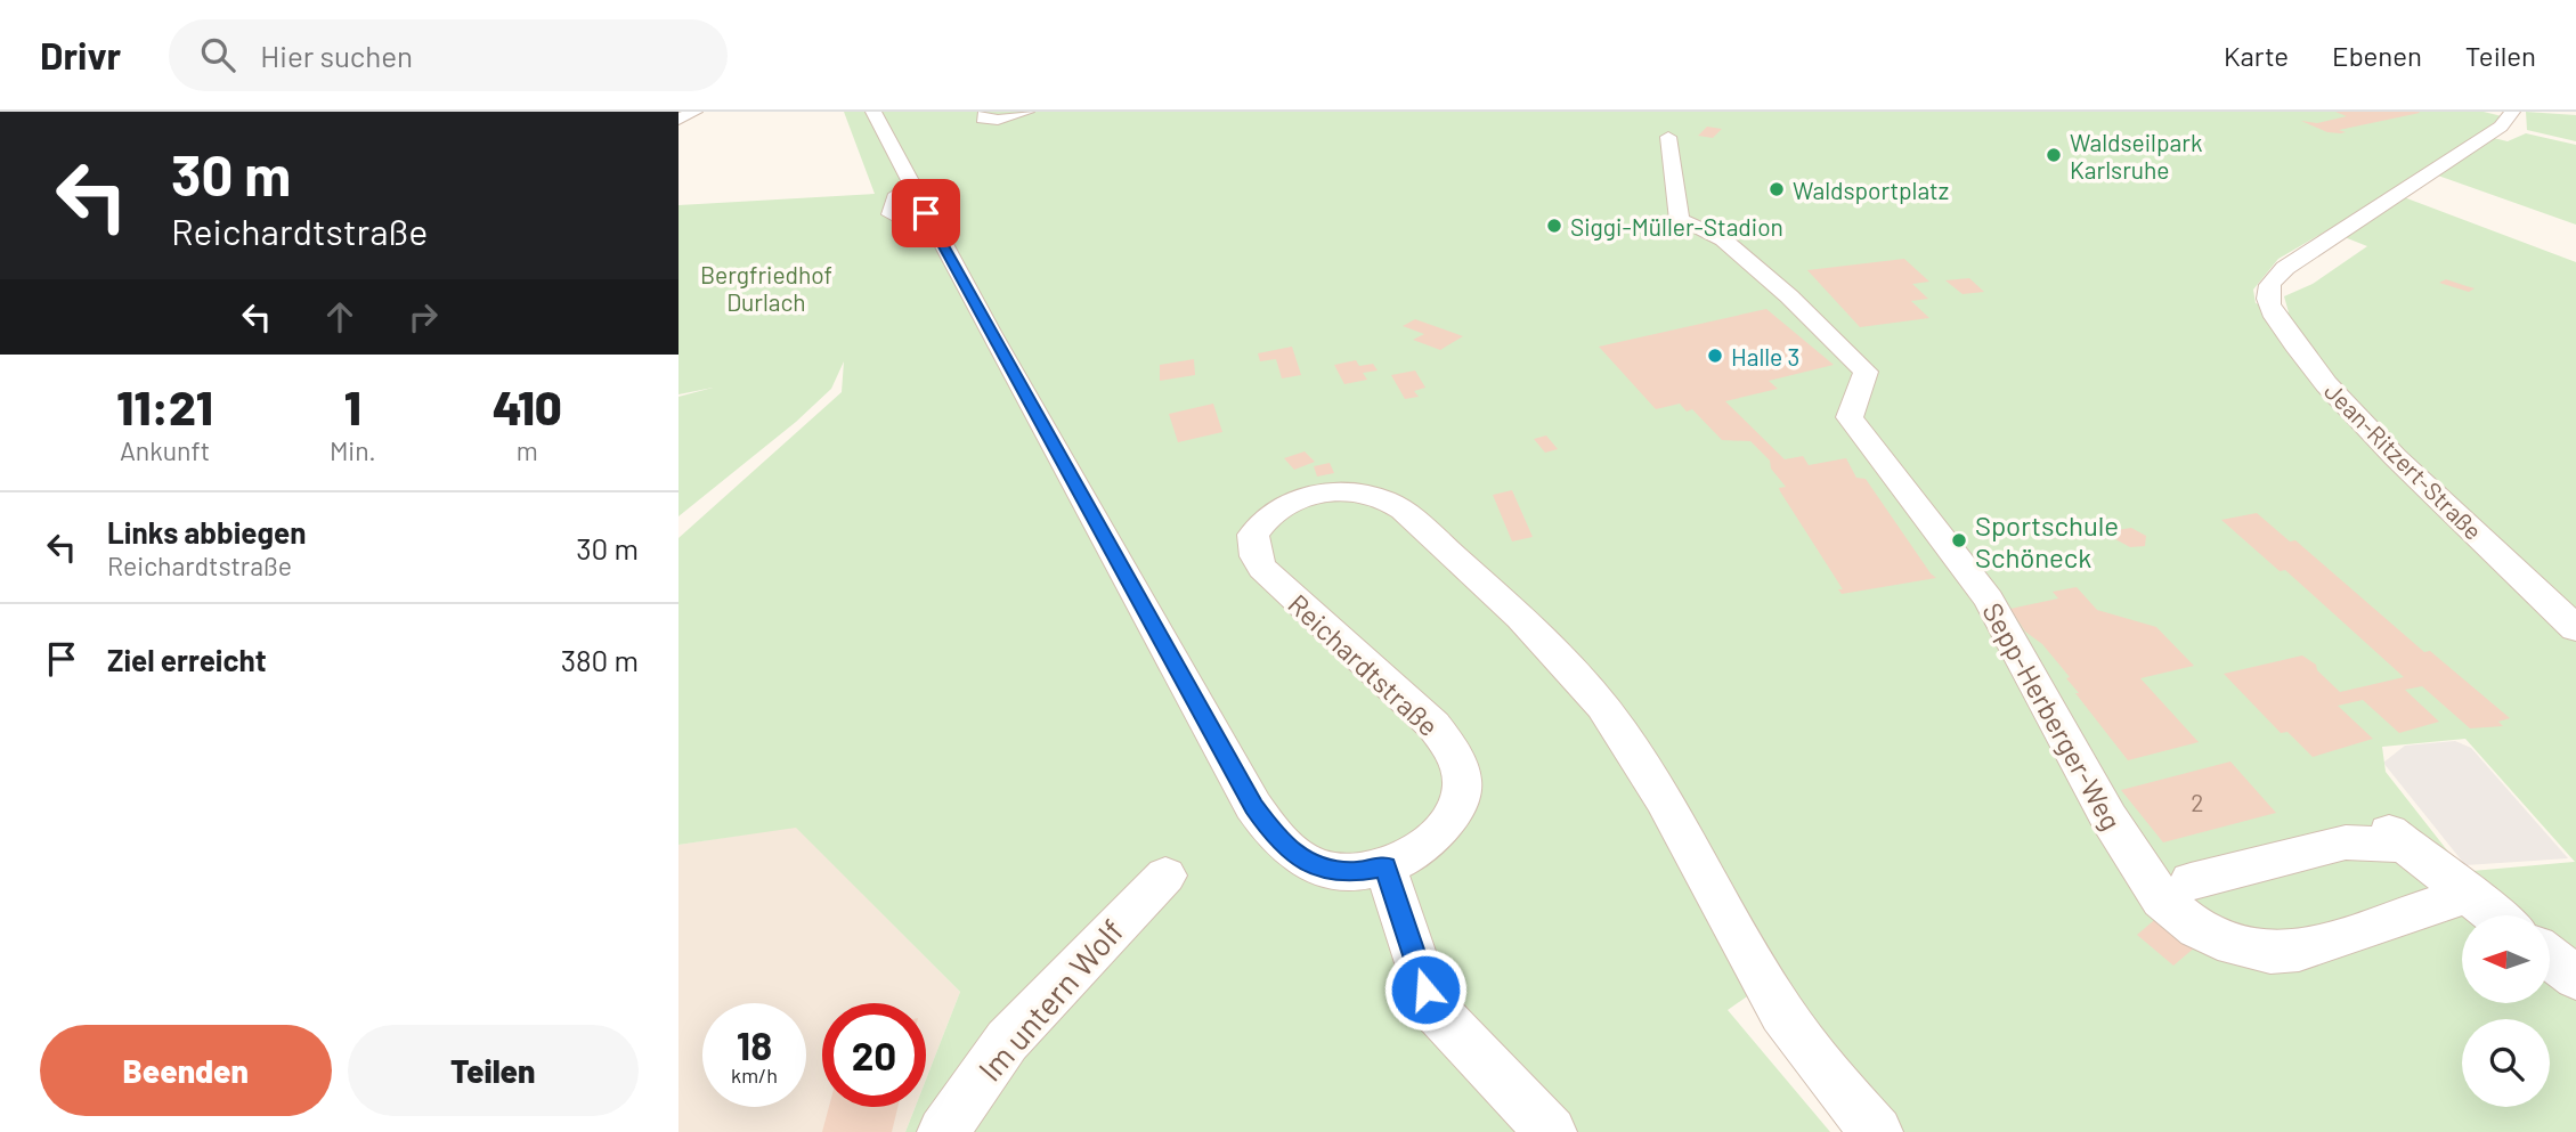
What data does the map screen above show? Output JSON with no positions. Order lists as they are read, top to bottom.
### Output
{
  "streets": {
    "street": [
      "Jean-Ritzert-Straße",
      "Reichardtstraße",
      "Sepp-Herberger-Weg",
      "Im untern Wolf"
    ]
  },
  "parks": ["Bergfriedhof Durlach"],
  "places": [
    "Waldseilpark Karlsruhe",
    "Waldsportplatz",
    "Siggi-Müller-Stadion",
    "Halle 3",
    "Sportschule Schöneck"
  ],
  "house_numbers": ["2"],
  "north": "left",
  "page": {
    "header": "Drivr",
    "search": "Hier suchen",
    "nav": ["Karte", "Ebenen", "Teilen"],
    "turn": ["30 m", "Reichardtstraße"],
    "eta": [
      "11:21",
      "Ankunft",
      "1",
      "Min.",
      "410",
      "m"
    ],
    "list": [
      {
        "name": "Links abbiegen",
        "note": "Reichardtstraße",
        "value": "30 m"
      },
      {
        "name": "Ziel erreicht",
        "value": "380 m"
      }
    ],
    "speed": "18 km/h",
    "limit": "20",
    "buttons": ["Beenden", "Teilen"]
  }
}
